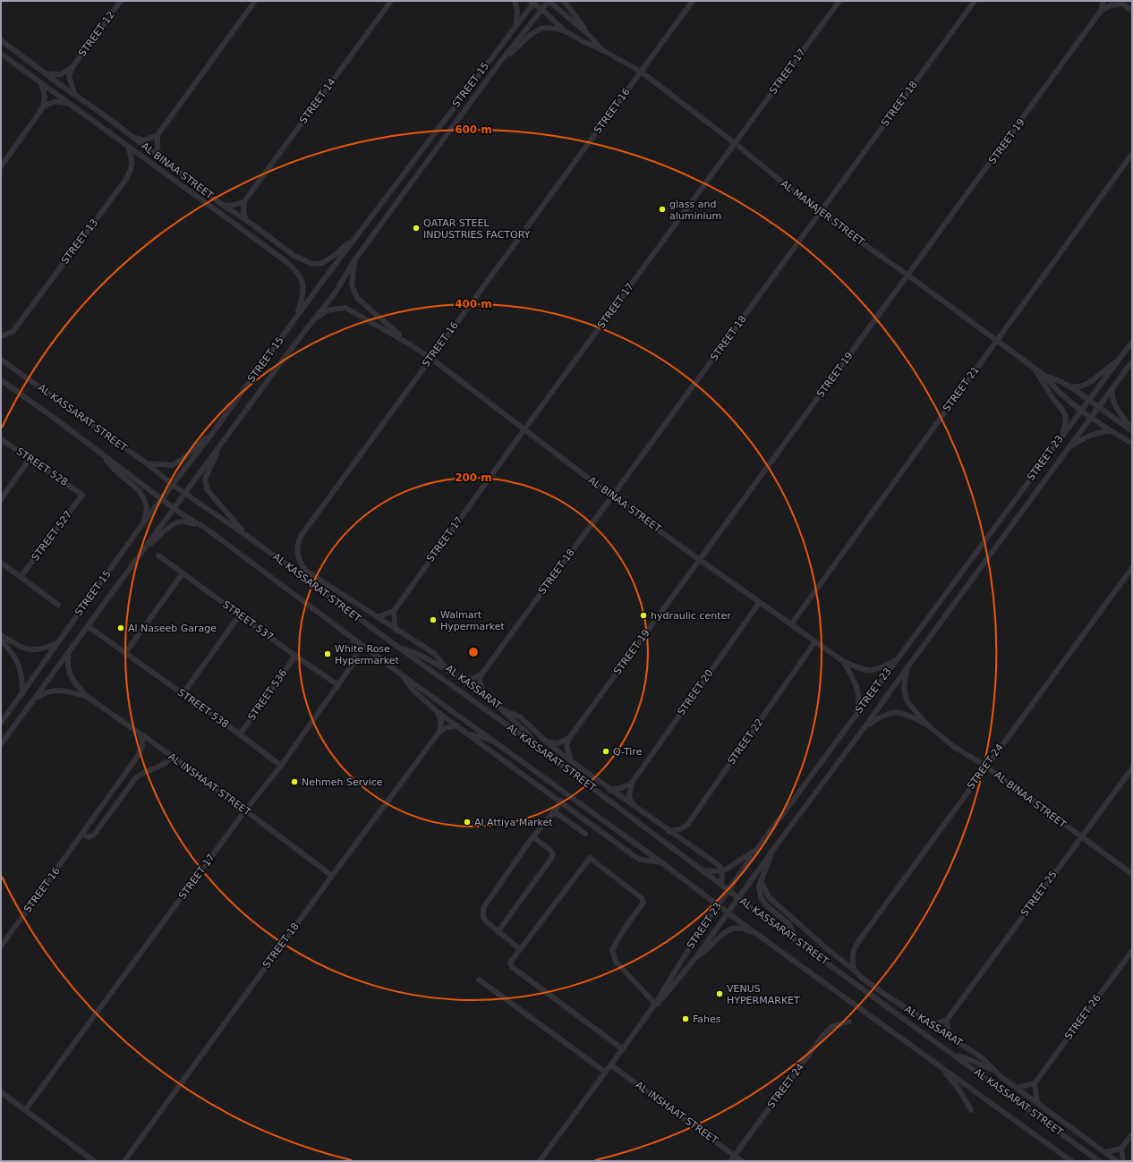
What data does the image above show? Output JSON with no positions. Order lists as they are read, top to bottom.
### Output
{
  "streets": {
    "street": [
      "STREET 12",
      "STREET 17",
      "STREET 15",
      "STREET 14",
      "STREET 18",
      "STREET 16",
      "STREET 19",
      "AL BINAA STREET",
      "AL MANAJER STREET",
      "STREET 13",
      "STREET 21",
      "AL KASSARAT STREET",
      "STREET 23",
      "STREET 528",
      "STREET 527",
      "STREET 537",
      "AL KASSARAT",
      "STREET 20",
      "STREET 536",
      "STREET 538",
      "STREET 22",
      "STREET 24",
      "AL INSHAAT STREET",
      "STREET 25",
      "STREET 26"
    ]
  },
  "crossings": [
    ["STREET 12", "AL BINAA STREET"],
    ["STREET 17", "AL BINAA STREET"],
    ["STREET 17", "AL MANAJER STREET"],
    ["STREET 17", "AL KASSARAT STREET"],
    ["STREET 17", "STREET 537"],
    ["STREET 17", "STREET 538"],
    ["STREET 17", "AL INSHAAT STREET"],
    ["STREET 15", "AL BINAA STREET"],
    ["STREET 15", "AL MANAJER STREET"],
    ["STREET 15", "AL KASSARAT STREET"],
    ["STREET 15", "STREET 538"],
    ["STREET 15", "AL INSHAAT STREET"],
    ["STREET 18", "AL BINAA STREET"],
    ["STREET 18", "AL MANAJER STREET"],
    ["STREET 18", "AL INSHAAT STREET"],
    ["STREET 16", "AL BINAA STREET"],
    ["STREET 16", "AL MANAJER STREET"],
    ["STREET 16", "AL KASSARAT"],
    ["STREET 16", "AL INSHAAT STREET"],
    ["STREET 19", "AL BINAA STREET"],
    ["STREET 19", "AL MANAJER STREET"],
    ["AL BINAA STREET", "STREET 13"],
    ["AL BINAA STREET", "STREET 21"],
    ["AL BINAA STREET", "STREET 23"],
    ["AL BINAA STREET", "STREET 20"],
    ["AL BINAA STREET", "STREET 22"],
    ["AL BINAA STREET", "STREET 24"],
    ["AL BINAA STREET", "STREET 25"],
    ["AL MANAJER STREET", "STREET 21"],
    ["AL MANAJER STREET", "STREET 23"],
    ["AL KASSARAT STREET", "STREET 23"],
    ["STREET 23", "AL INSHAAT STREET"],
    ["STREET 528", "STREET 527"],
    ["STREET 537", "STREET 536"],
    ["AL KASSARAT", "STREET 22"],
    ["AL KASSARAT", "STREET 24"],
    ["STREET 536", "STREET 538"],
    ["STREET 24", "AL INSHAAT STREET"]
  ],
  "places": [
    "glass and aluminium",
    "QATAR STEEL INDUSTRIES FACTORY",
    "hydraulic center",
    "Walmart Hypermarket",
    "Al Naseeb Garage",
    "White Rose Hypermarket",
    "Q-Tire",
    "Nehmeh Service",
    "Al Attiya Market",
    "VENUS HYPERMARKET",
    "Fahes"
  ],
  "rings": ["600 m", "400 m", "200 m"]
}
